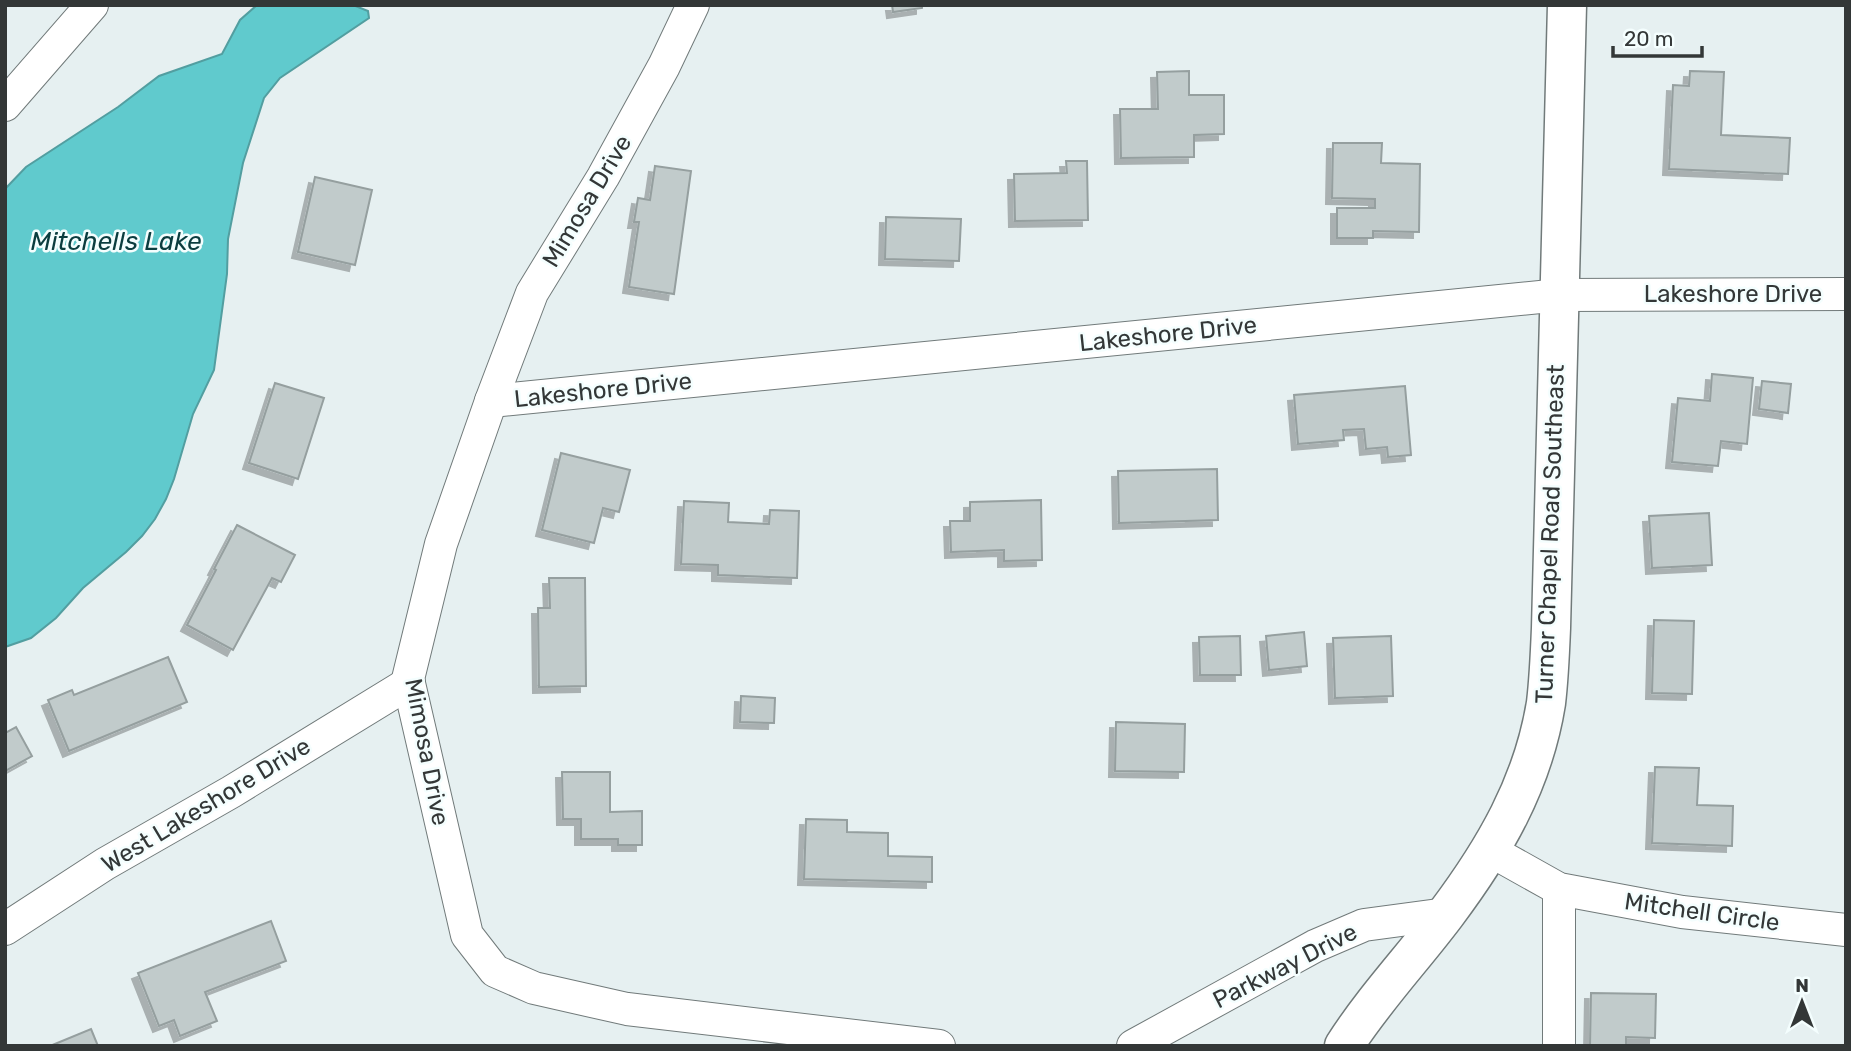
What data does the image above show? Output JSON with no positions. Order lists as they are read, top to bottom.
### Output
{
  "streets": {
    "street": [
      "Mimosa Drive",
      "Lakeshore Drive",
      "Turner Chapel Road Southeast",
      "West Lakeshore Drive",
      "Mitchell Circle",
      "Parkway Drive"
    ]
  },
  "crossings": [
    ["Mimosa Drive", "Lakeshore Drive"],
    ["Mimosa Drive", "West Lakeshore Drive"],
    ["Lakeshore Drive", "Turner Chapel Road Southeast"],
    ["Turner Chapel Road Southeast", "Mitchell Circle"],
    ["Turner Chapel Road Southeast", "Parkway Drive"]
  ],
  "water": ["Mitchells Lake"],
  "scale_bar": "20 m",
  "north": "top"
}
